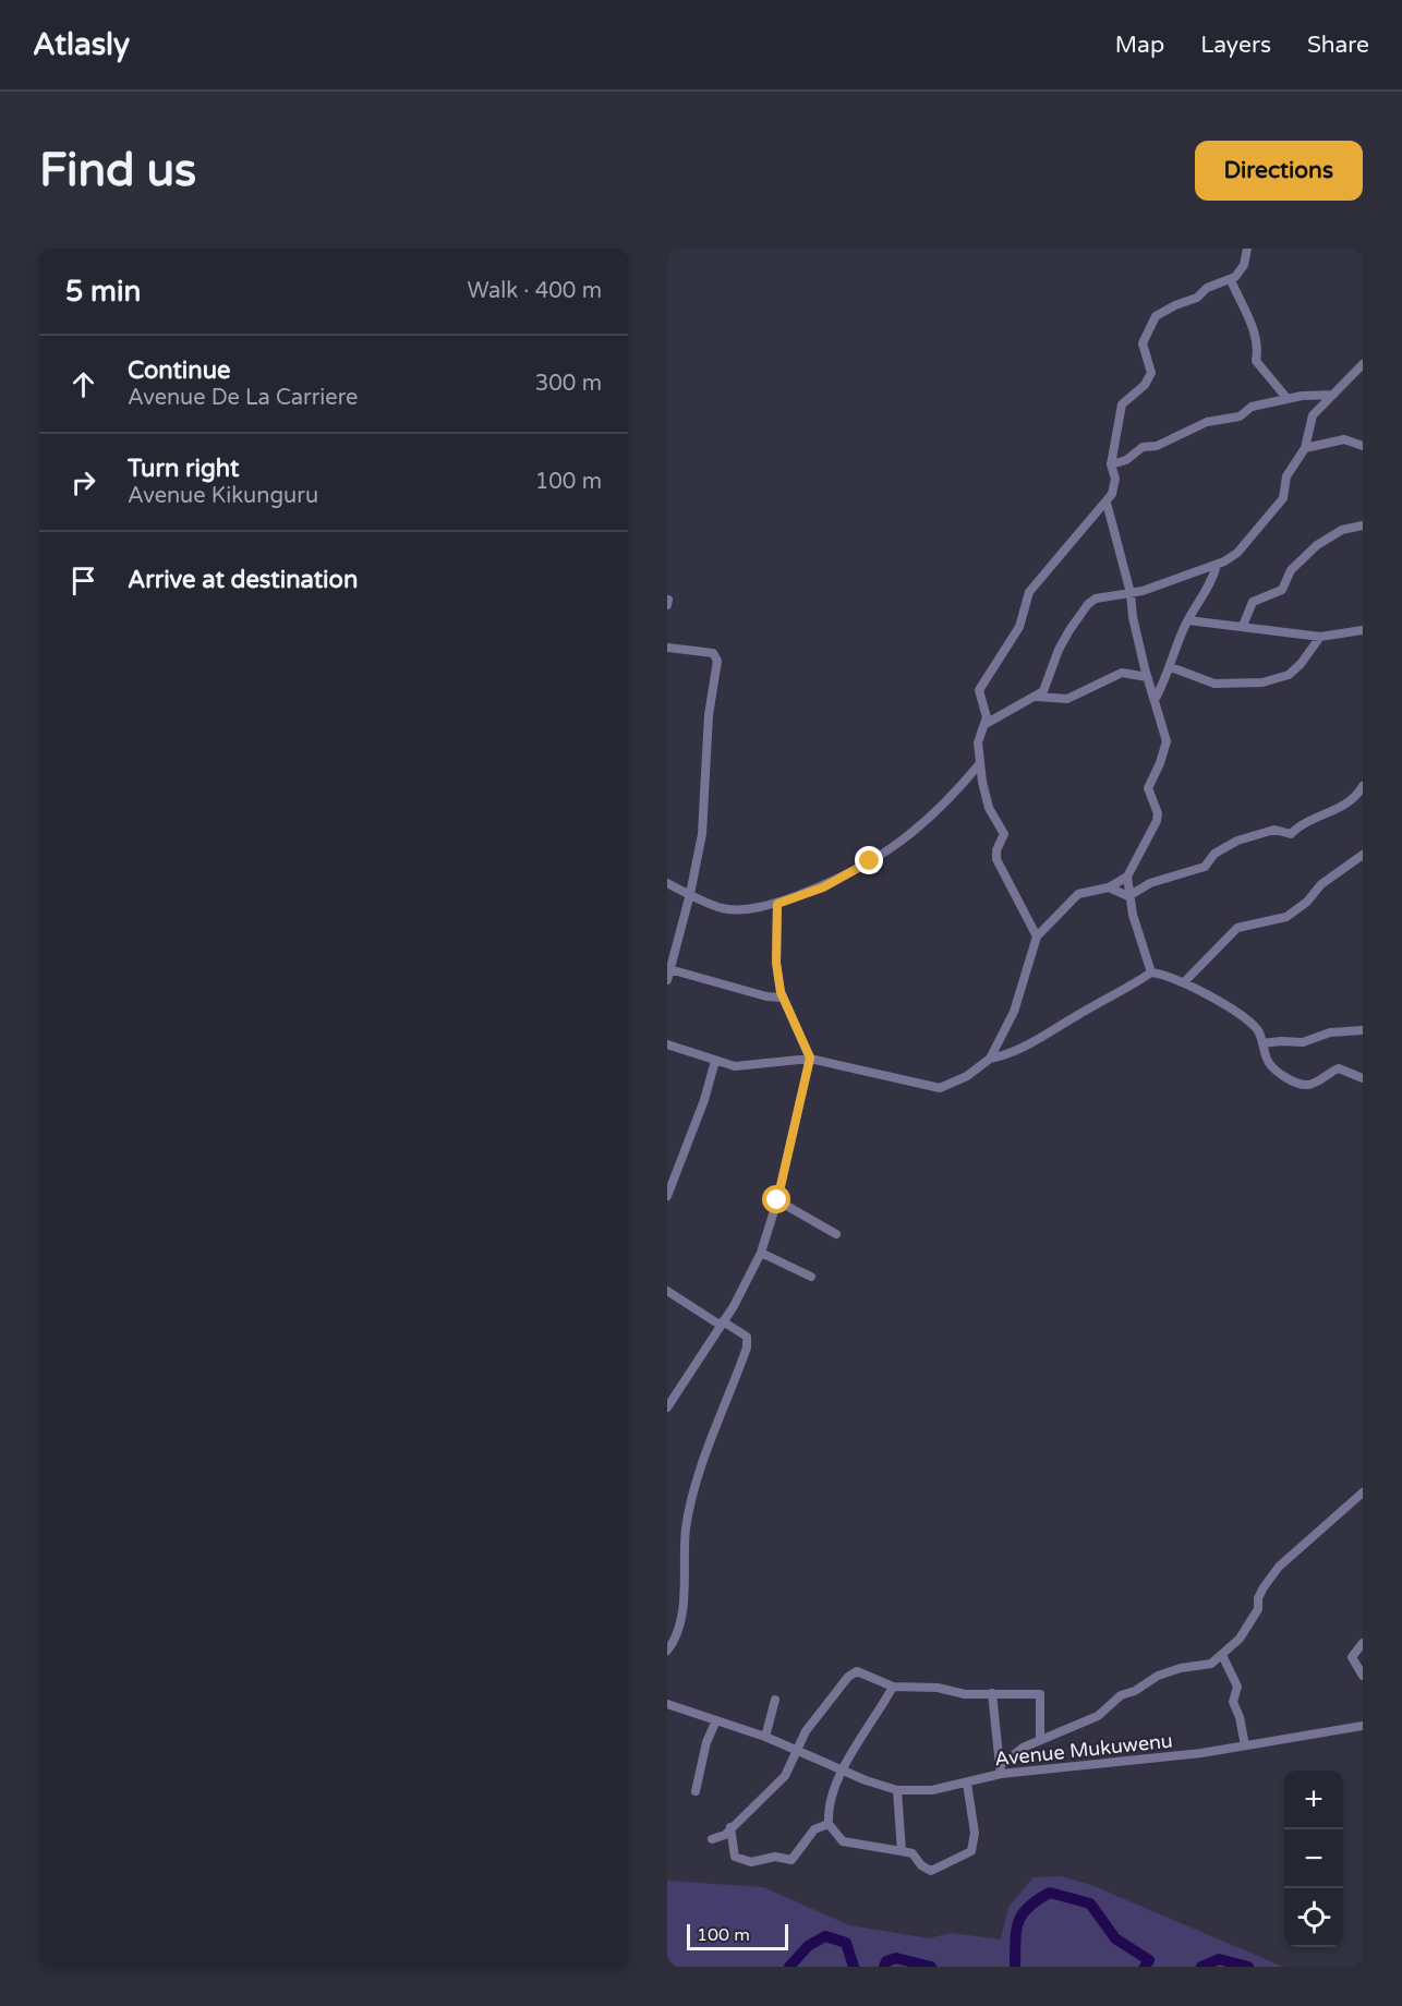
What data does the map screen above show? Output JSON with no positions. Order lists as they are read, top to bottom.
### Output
{
  "streets": {
    "street": ["Avenue Mukuwenu"]
  },
  "scale_bar": "100 m",
  "page": {
    "header": "Atlasly",
    "nav": ["Map", "Layers", "Share"],
    "buttons": "Directions",
    "title": "Find us",
    "heading": ["5 min", "Walk · 400 m"],
    "list": [
      ["Continue", "Avenue De La Carriere", "300 m"],
      ["Turn right", "Avenue Kikunguru", "100 m"],
      "Arrive at destination"
    ],
    "map_buttons": ["+", "−"],
    "scale": "100 m"
  }
}
